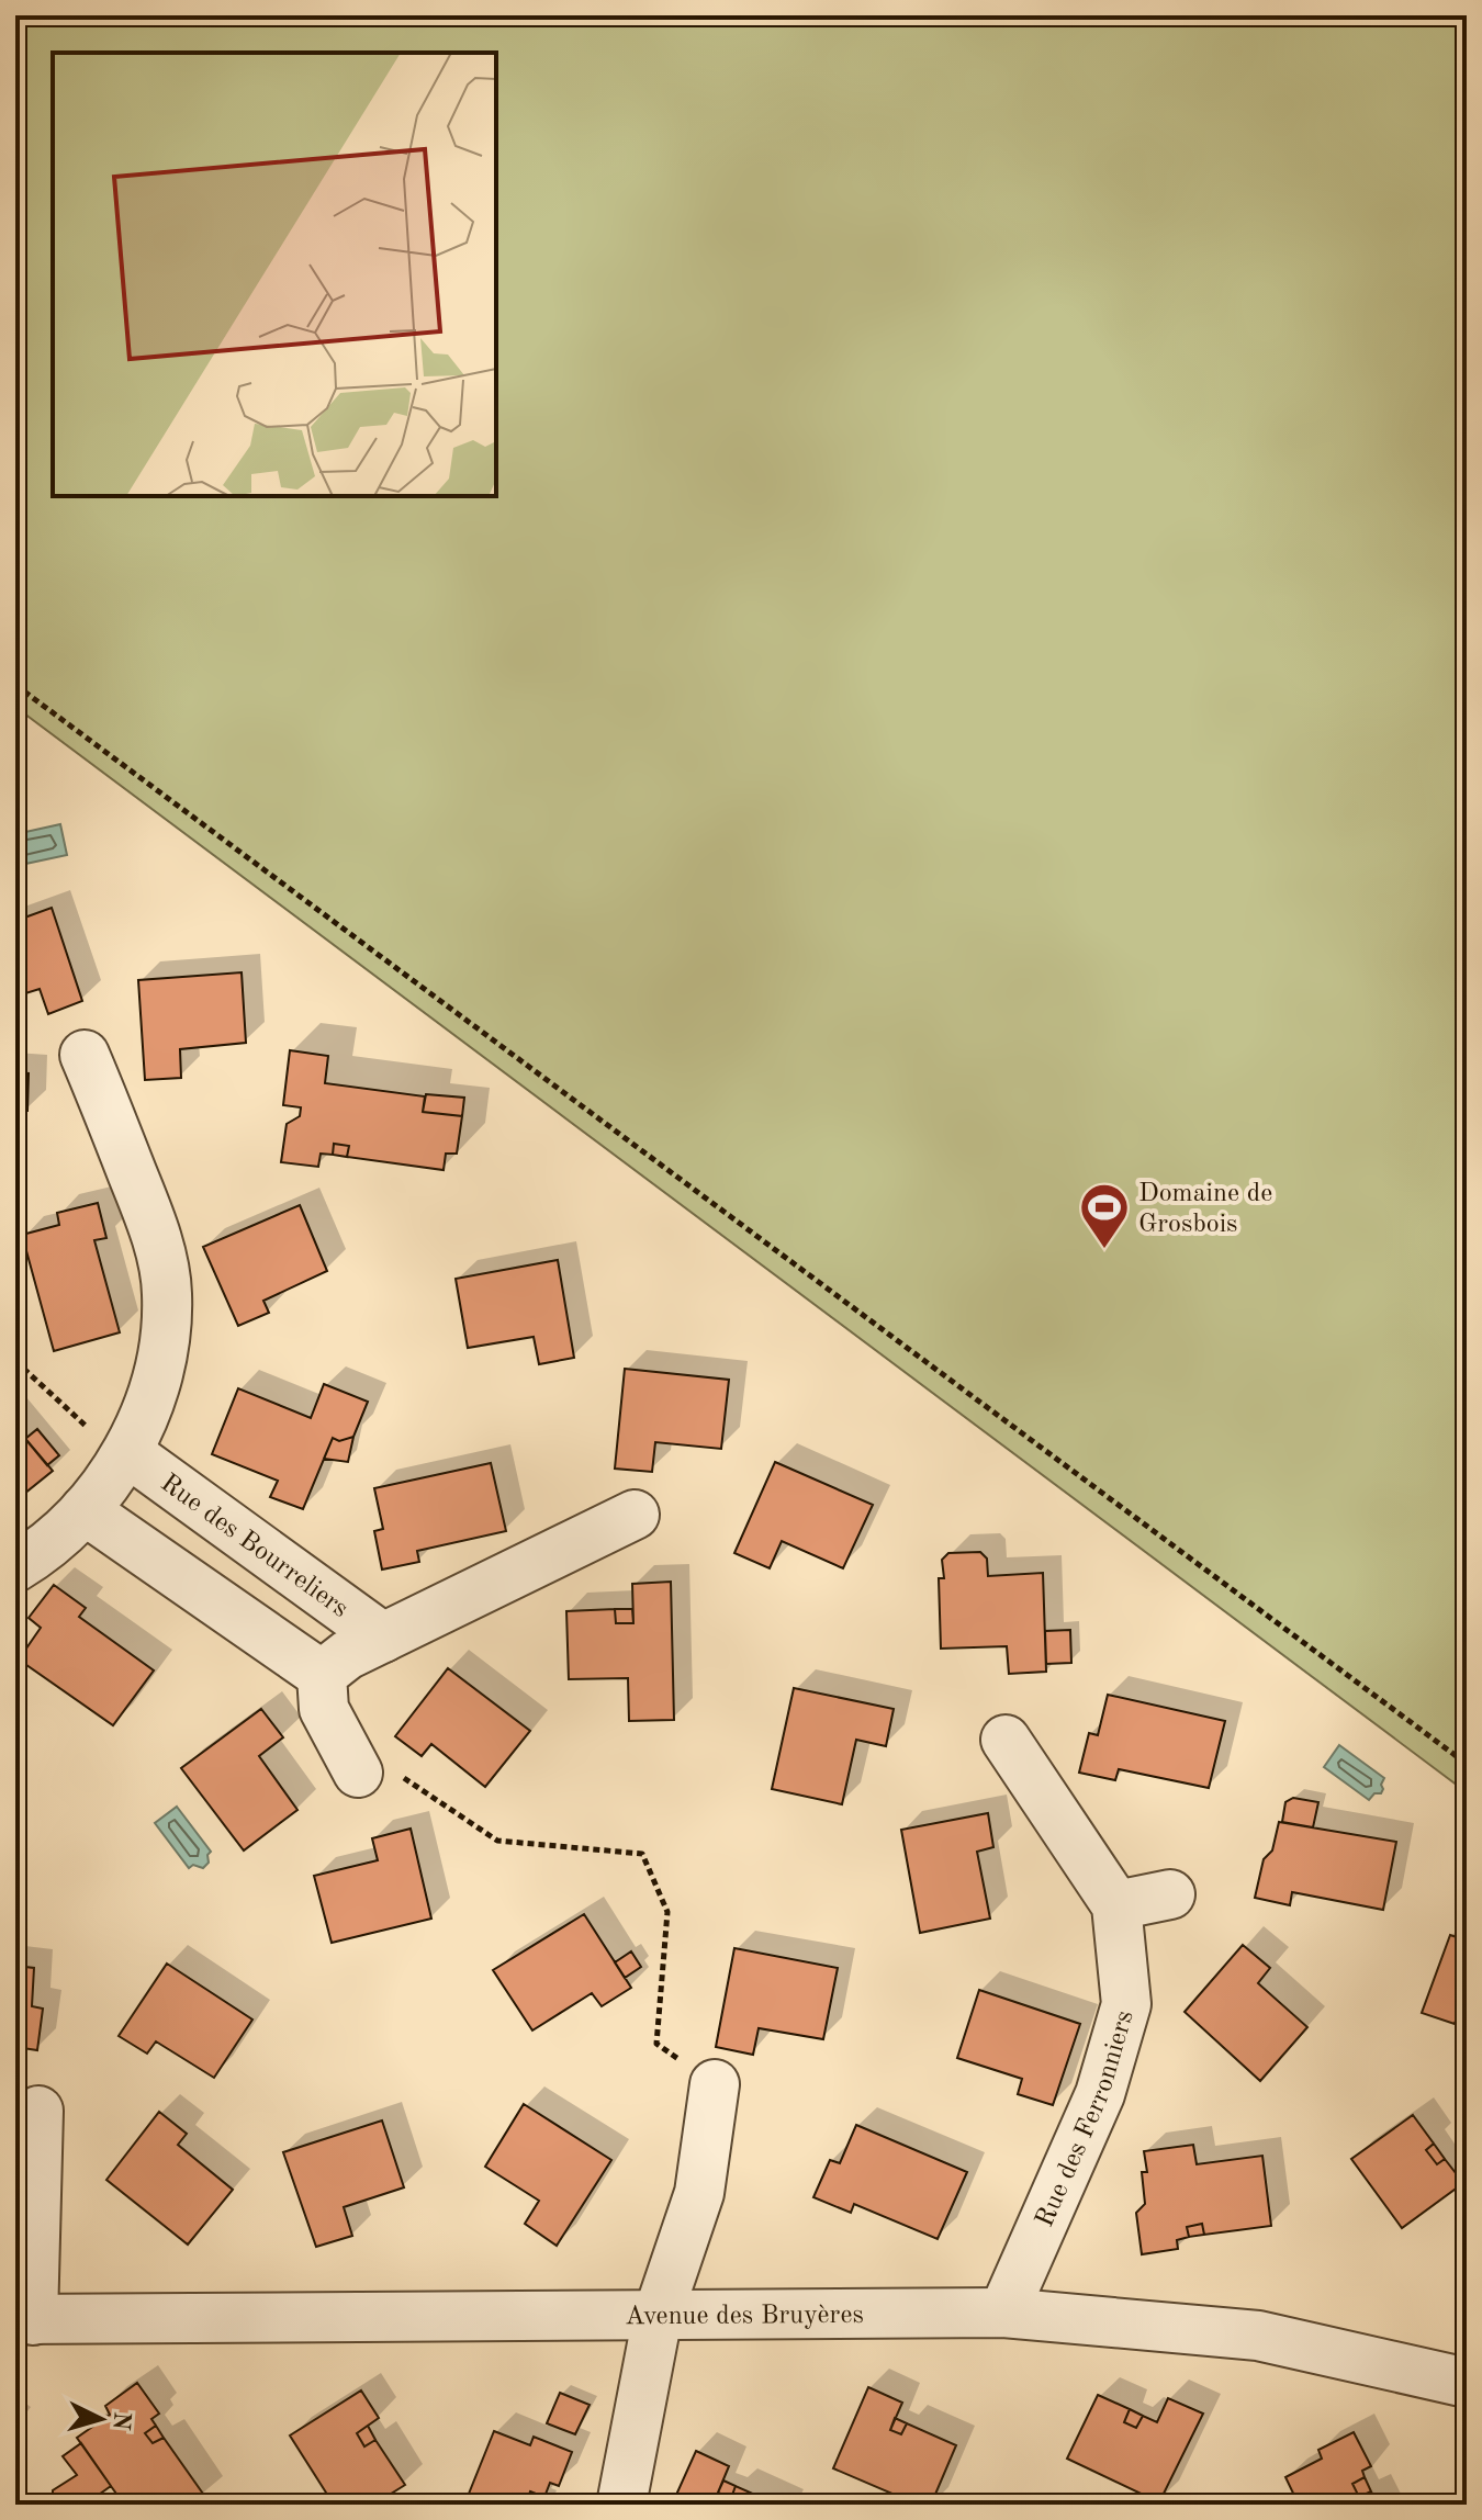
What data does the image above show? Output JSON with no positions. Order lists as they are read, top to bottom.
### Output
{
  "streets": {
    "street": ["Rue des Bourreliers", "Rue des Ferronniers", "Avenue des Bruyères"]
  },
  "crossings": [
    ["Rue des Ferronniers", "Avenue des Bruyères"]
  ],
  "places": {
    "sports": ["Domaine de Grosbois"]
  },
  "north": "right"
}
